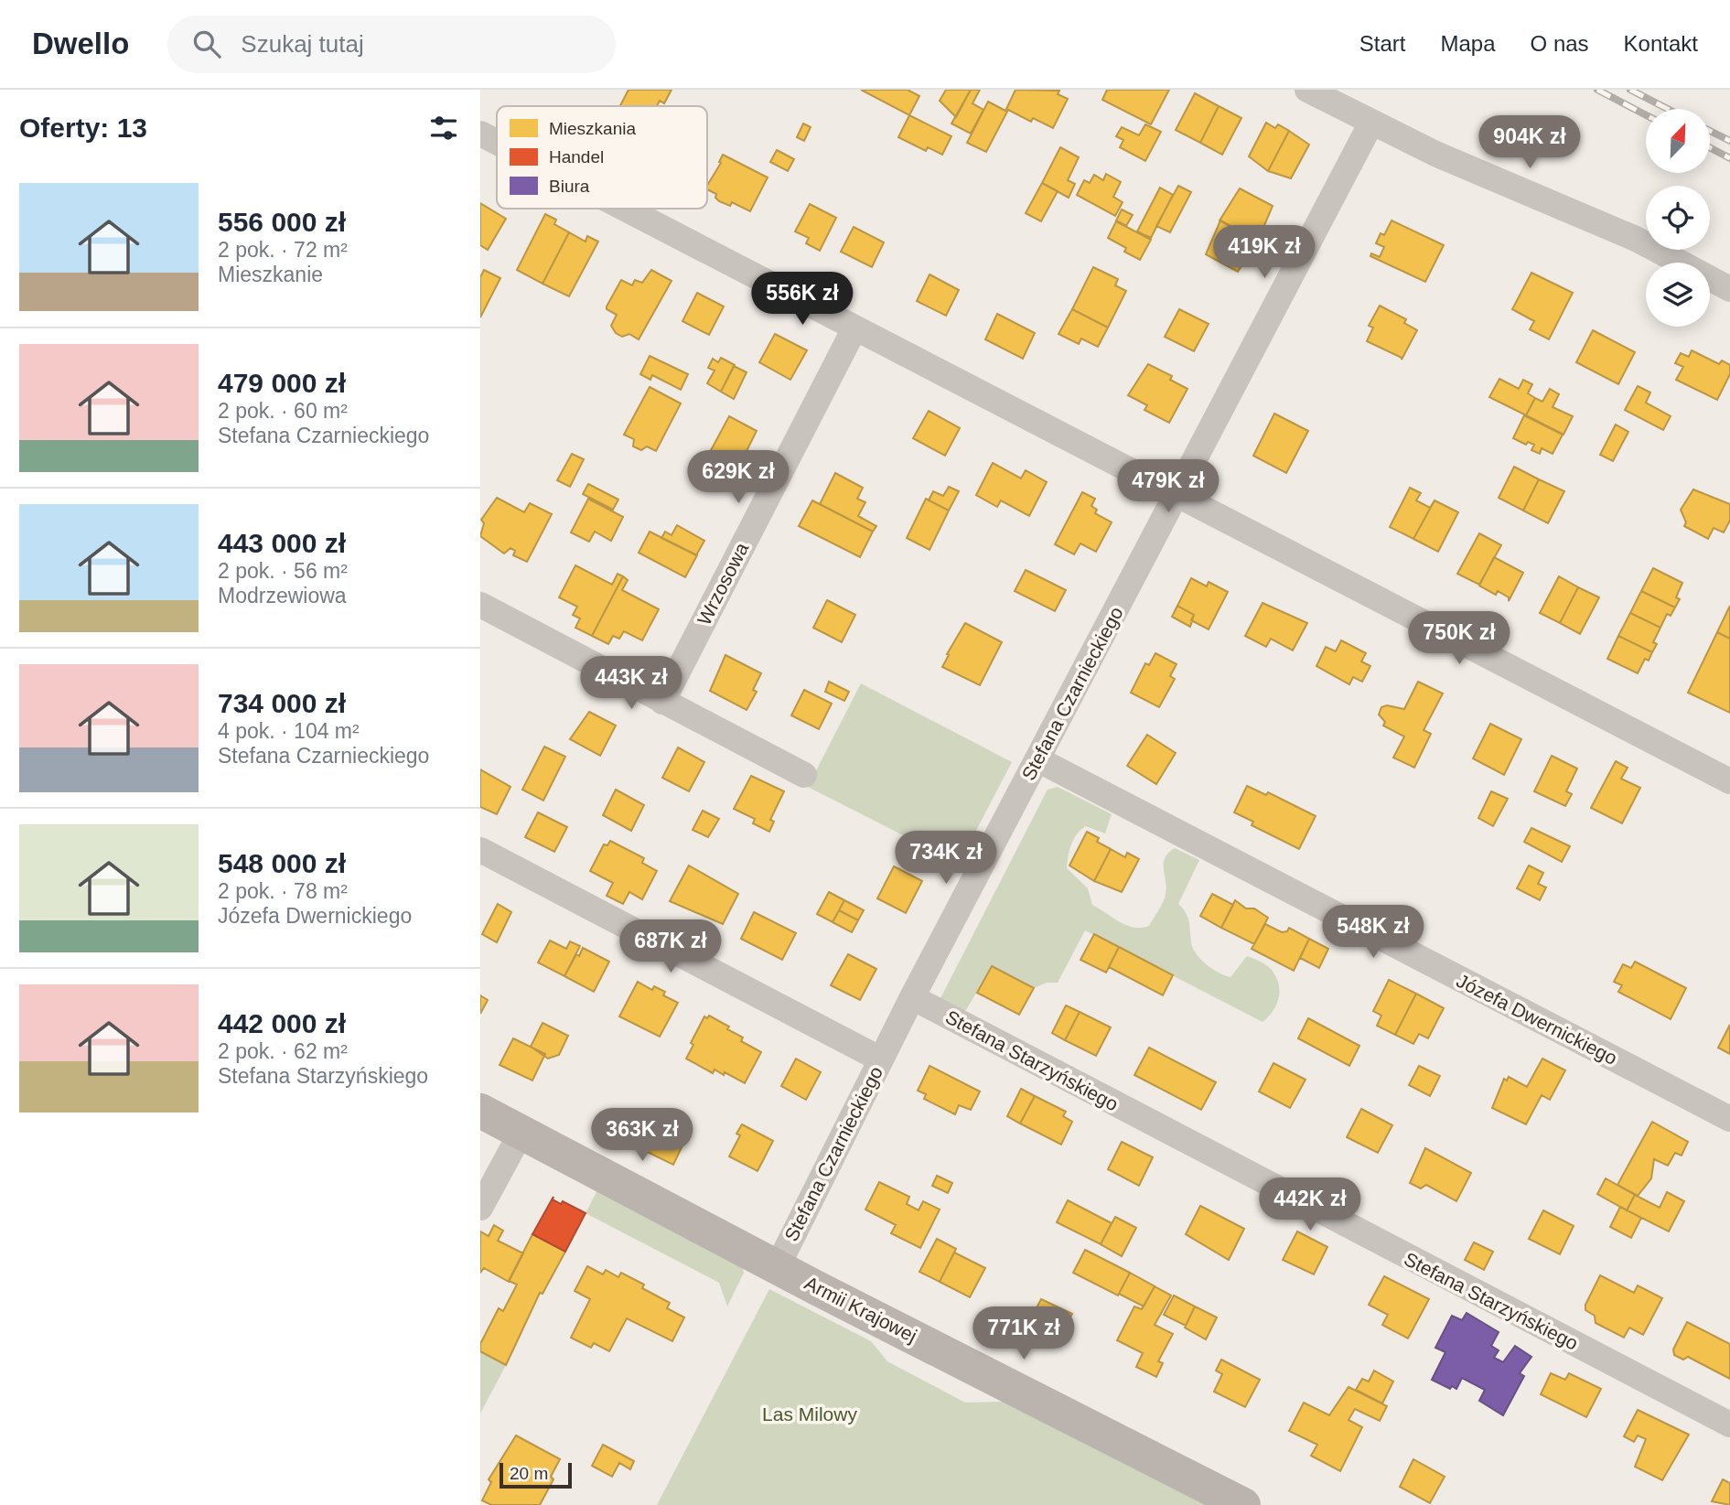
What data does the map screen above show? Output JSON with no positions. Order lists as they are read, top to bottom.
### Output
{
  "streets": {
    "street": [
      "Wrzosowa",
      "Stefana Czarnieckiego",
      "Józefa Dwernickiego",
      "Stefana Starzyńskiego",
      "Armii Krajowej"
    ]
  },
  "crossings": [
    ["Stefana Czarnieckiego", "Józefa Dwernickiego"],
    ["Stefana Czarnieckiego", "Stefana Starzyńskiego"],
    ["Stefana Czarnieckiego", "Armii Krajowej"]
  ],
  "parks": ["Las Milowy"],
  "legend": ["Mieszkania", "Handel", "Biura"],
  "scale_bar": "20 m",
  "north": "top right",
  "page": {
    "header": "Dwello",
    "search": "Szukaj tutaj",
    "nav": [
      "Start",
      "Mapa",
      "O nas",
      "Kontakt"
    ],
    "heading": "Oferty: 13",
    "price": [
      "904K zł",
      "419K zł",
      "556K zł",
      "629K zł",
      "479K zł",
      "750K zł",
      "443K zł",
      "734K zł",
      "548K zł",
      "687K zł",
      "363K zł",
      "442K zł",
      "771K zł"
    ],
    "list": [
      {
        "name": "556 000 zł",
        "note": "2 pok. · 72 m² · Mieszkanie"
      },
      {
        "name": "479 000 zł",
        "note": "2 pok. · 60 m² · Stefana Czarnieckiego"
      },
      {
        "name": "443 000 zł",
        "note": "2 pok. · 56 m² · Modrzewiowa"
      },
      {
        "name": "734 000 zł",
        "note": "4 pok. · 104 m² · Stefana Czarnieckiego"
      },
      {
        "name": "548 000 zł",
        "note": "2 pok. · 78 m² · Józefa Dwernickiego"
      },
      {
        "name": "442 000 zł",
        "note": "2 pok. · 62 m² · Stefana Starzyńskiego"
      }
    ],
    "scale": "20 m"
  }
}
